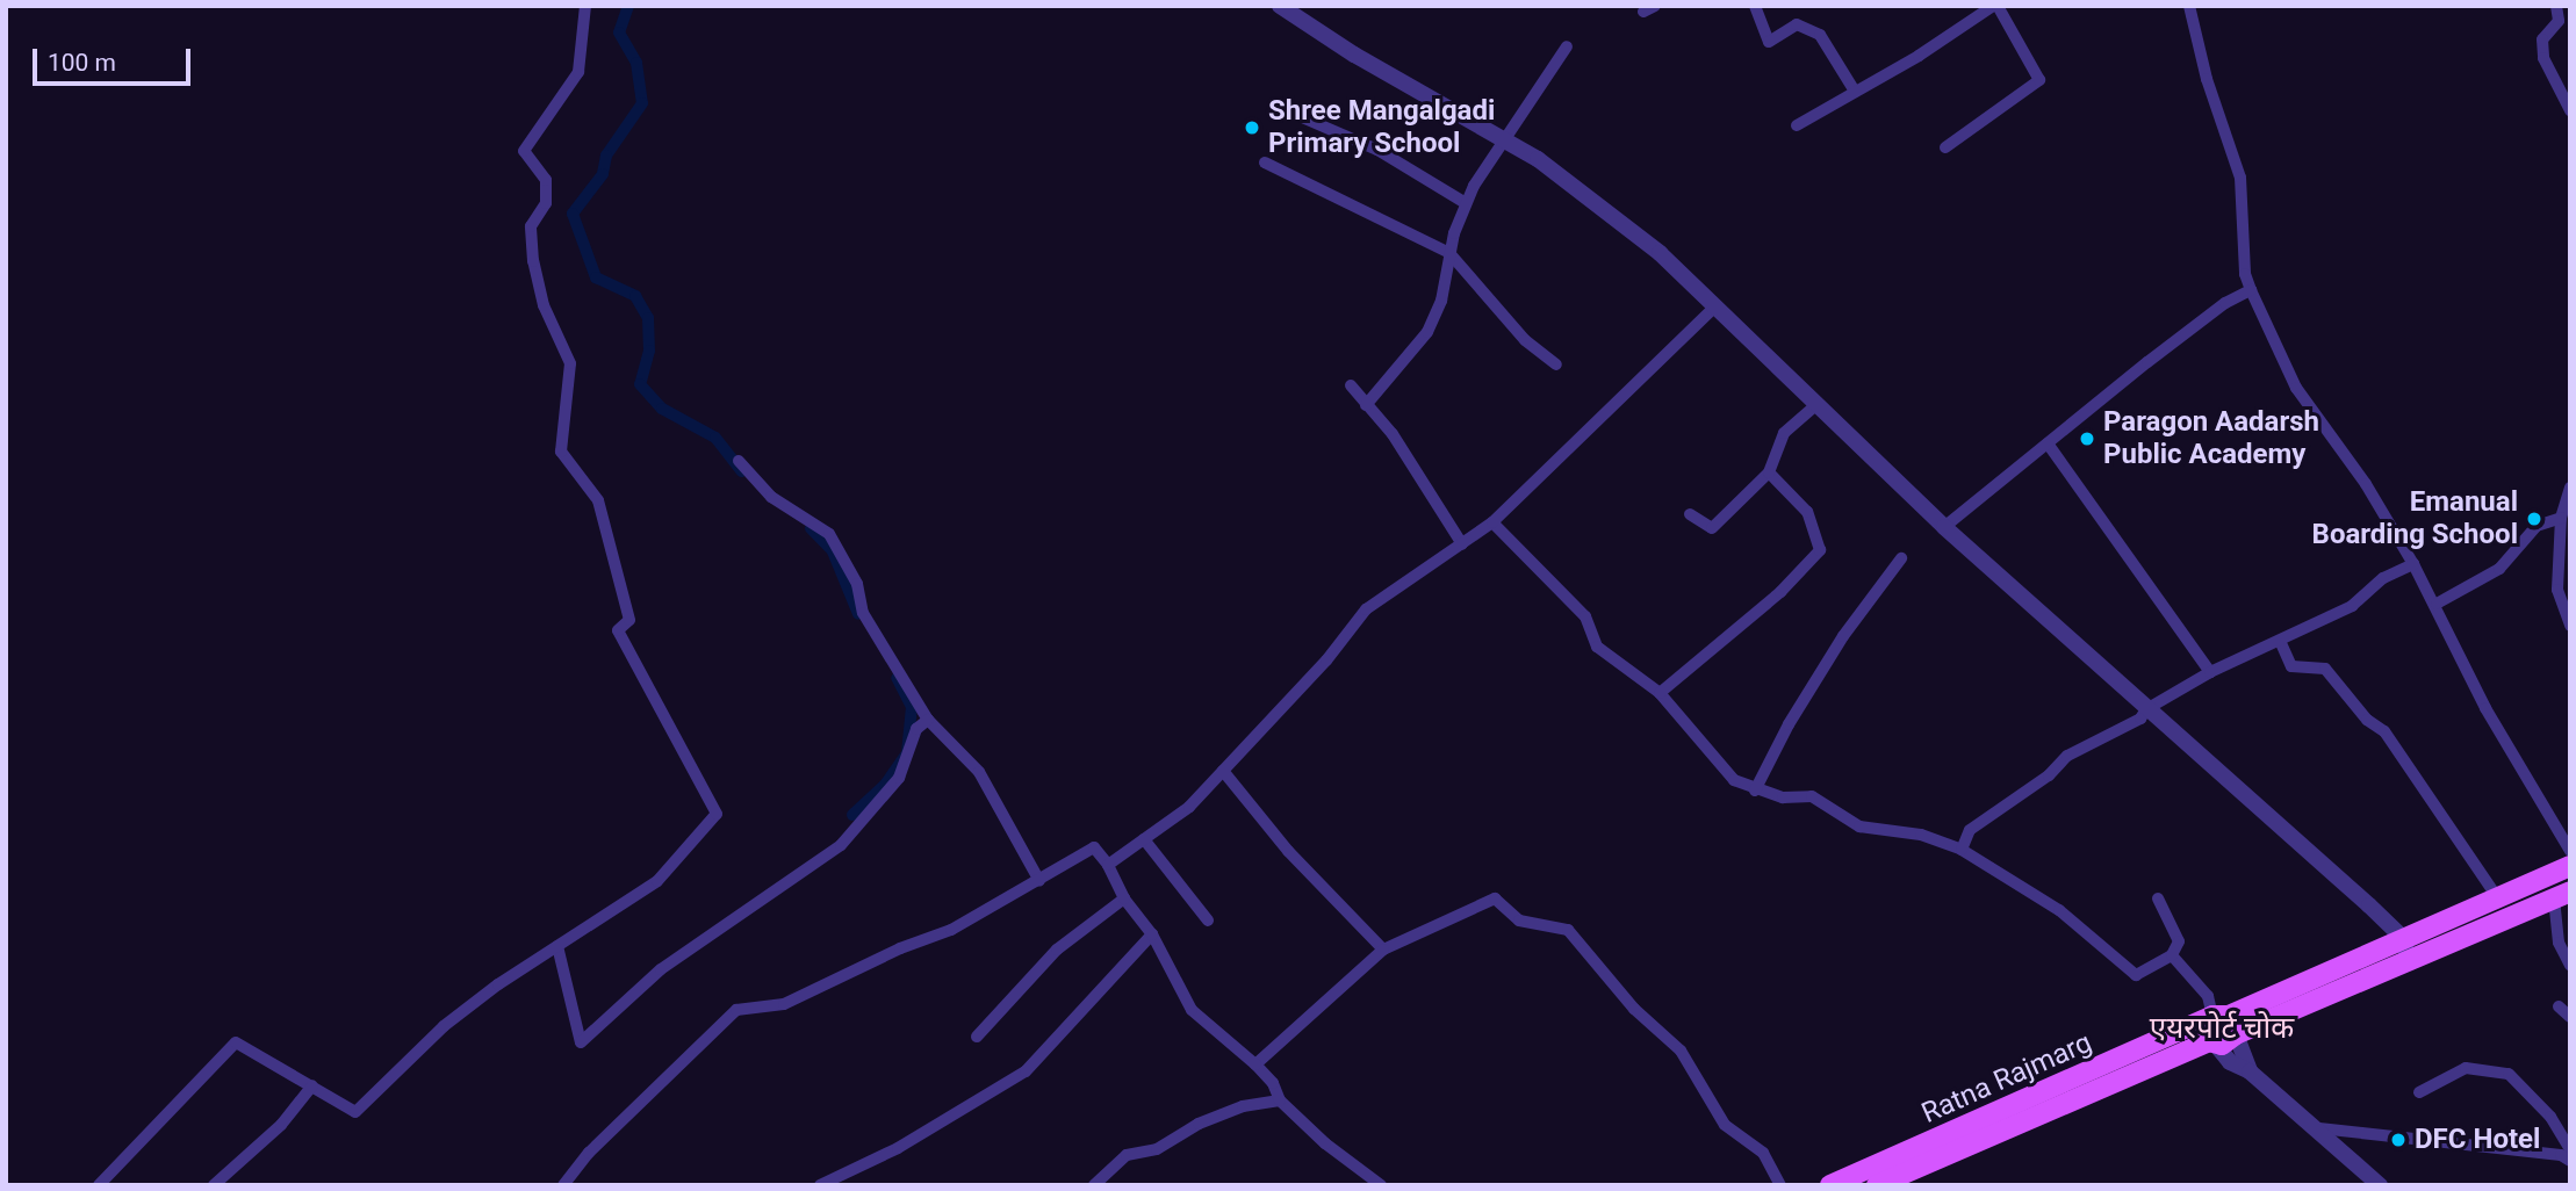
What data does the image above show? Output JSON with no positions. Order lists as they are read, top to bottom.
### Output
{
  "streets": {
    "main road": ["Ratna Rajmarg"]
  },
  "districts": ["एयरपोर्ट चोक"],
  "places": [
    "Shree Mangalgadi Primary School",
    "Paragon Aadarsh Public Academy",
    "Emanual Boarding School",
    "DFC Hotel"
  ],
  "scale_bar": "100 m"
}
